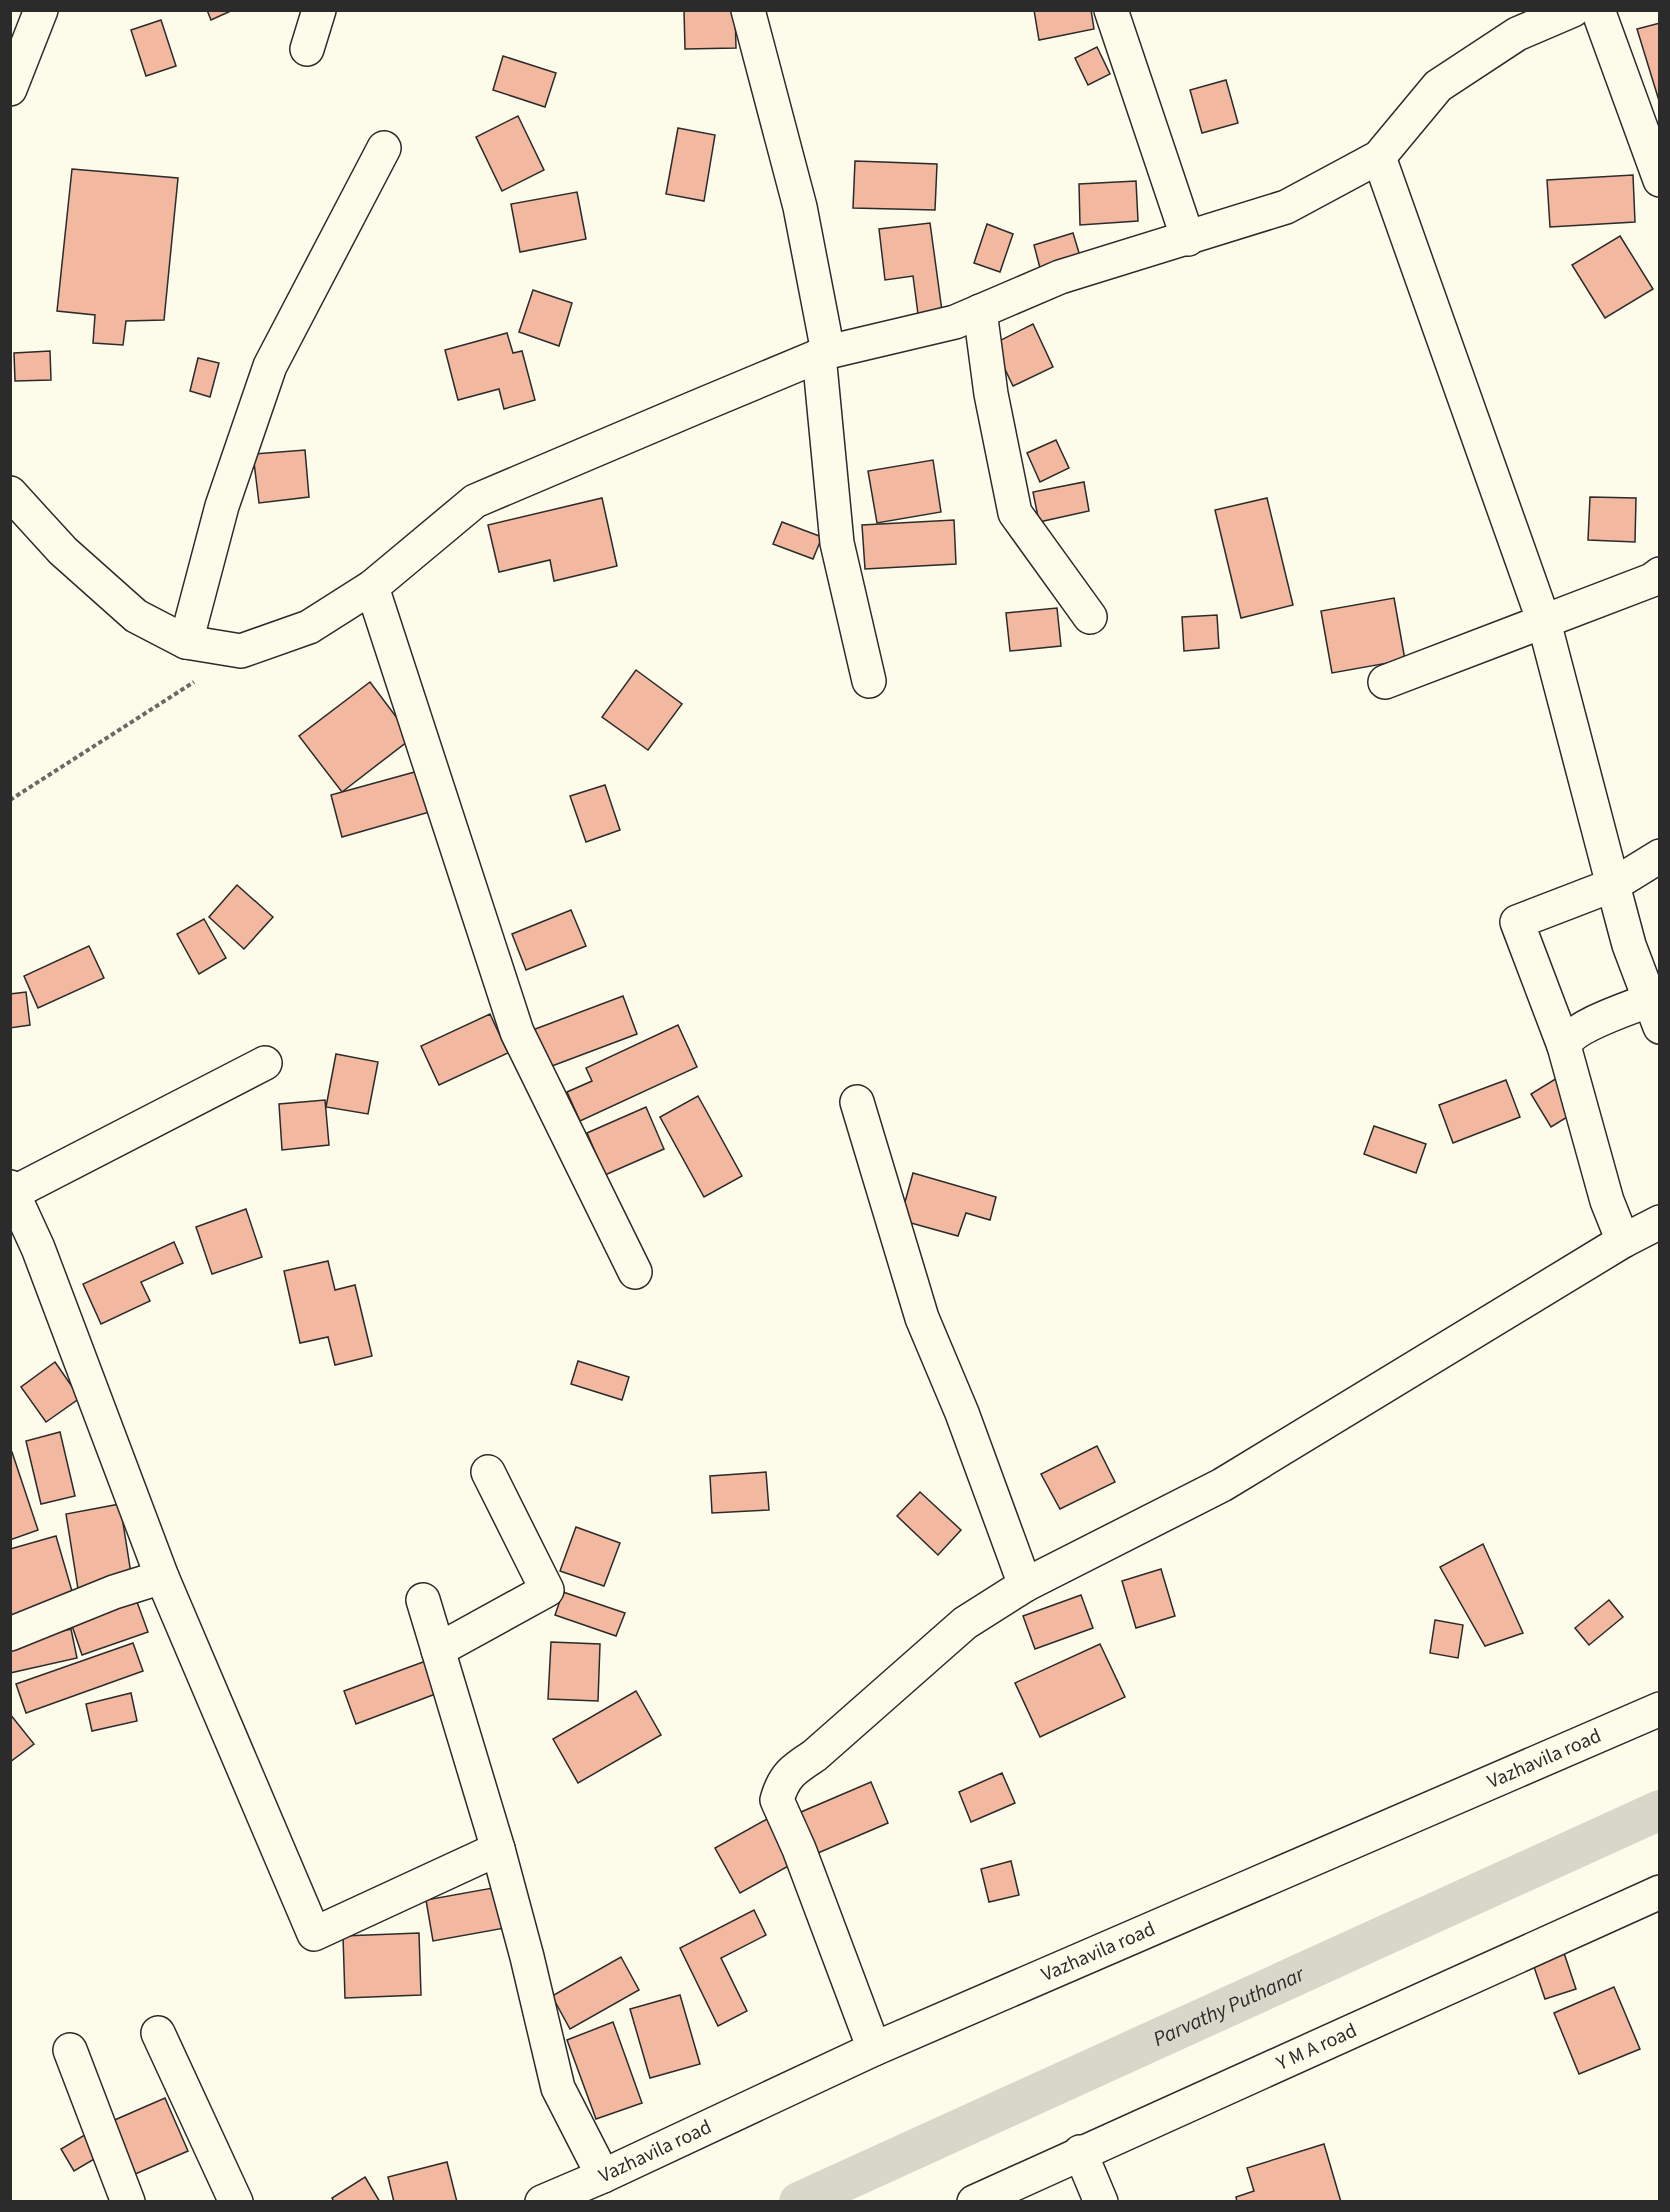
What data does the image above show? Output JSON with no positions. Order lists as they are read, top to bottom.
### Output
{
  "streets": {
    "street": ["Vazhavila road", "Y M A road"]
  },
  "water": ["Parvathy Puthanar"]
}
